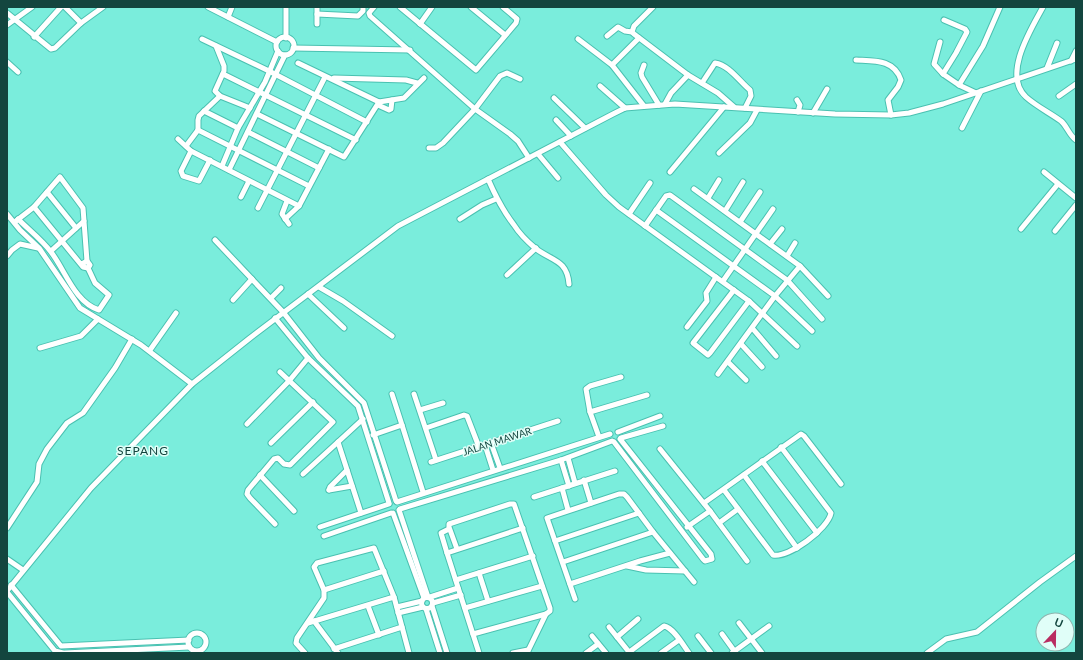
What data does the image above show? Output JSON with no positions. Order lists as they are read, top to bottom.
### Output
{
  "streets": {
    "street": ["JALAN MAWAR"]
  },
  "districts": ["SEPANG"],
  "north": "top"
}
